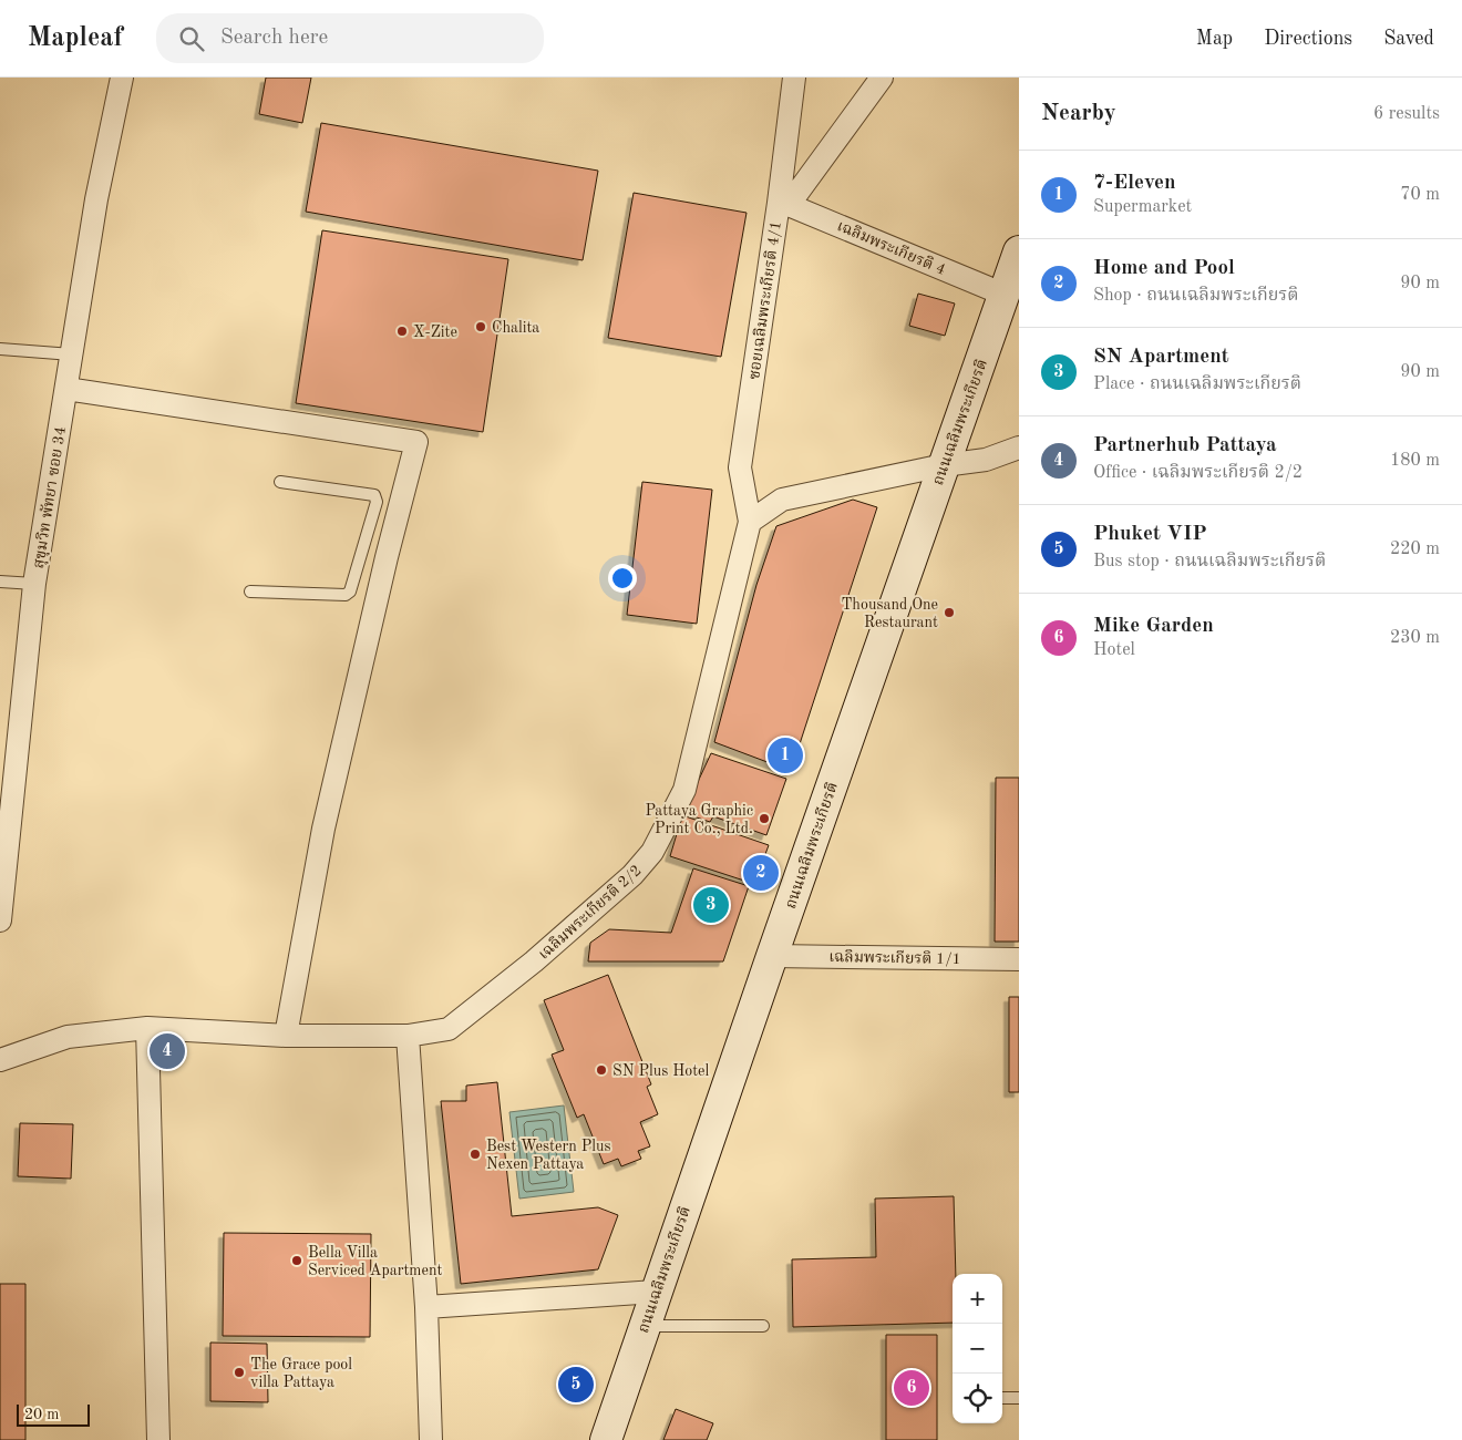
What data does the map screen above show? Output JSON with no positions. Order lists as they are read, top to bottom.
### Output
{
  "streets": {
    "main road": ["ถนนเฉลิมพระเกียรติ"],
    "street": [
      "เฉลิมพระเกียรติ 4",
      "ซอยเฉลิมพระเกียรติ 4/1",
      "สุขุมวิท พัทยา ซอย 34",
      "เฉลิมพระเกียรติ 2/2",
      "เฉลิมพระเกียรติ 1/1"
    ]
  },
  "crossings": [
    ["เฉลิมพระเกียรติ 4", "ซอยเฉลิมพระเกียรติ 4/1"],
    ["เฉลิมพระเกียรติ 4", "ถนนเฉลิมพระเกียรติ"],
    ["ซอยเฉลิมพระเกียรติ 4/1", "เฉลิมพระเกียรติ 2/2"],
    ["ถนนเฉลิมพระเกียรติ", "เฉลิมพระเกียรติ 1/1"]
  ],
  "places": [
    "Chalita",
    "X-Zite",
    "Thousand One Restaurant",
    "Pattaya Graphic Print Co., Ltd.",
    "SN Plus Hotel",
    "Best Western Plus Nexen Pattaya",
    "Bella Villa Serviced Apartment",
    "The Grace pool villa Pattaya"
  ],
  "scale_bar": "20 m",
  "page": {
    "header": "Mapleaf",
    "search": "Search here",
    "nav": ["Map", "Directions", "Saved"],
    "heading": ["Nearby", "6 results"],
    "list": [
      {
        "mark": "1",
        "name": "7-Eleven",
        "note": "Supermarket",
        "value": "70 m"
      },
      {
        "mark": "2",
        "name": "Home and Pool",
        "note": "Shop · ถนนเฉลิมพระเกียรติ",
        "value": "90 m"
      },
      {
        "mark": "3",
        "name": "SN Apartment",
        "note": "Place · ถนนเฉลิมพระเกียรติ",
        "value": "90 m"
      },
      {
        "mark": "4",
        "name": "Partnerhub Pattaya",
        "note": "Office · เฉลิมพระเกียรติ 2/2",
        "value": "180 m"
      },
      {
        "mark": "5",
        "name": "Phuket VIP",
        "note": "Bus stop · ถนนเฉลิมพระเกียรติ",
        "value": "220 m"
      },
      {
        "mark": "6",
        "name": "Mike Garden",
        "note": "Hotel",
        "value": "230 m"
      }
    ],
    "pins": [
      "1",
      "2",
      "3",
      "4",
      "5",
      "6"
    ],
    "map_buttons": ["+", "−"],
    "scale": "20 m"
  }
}
